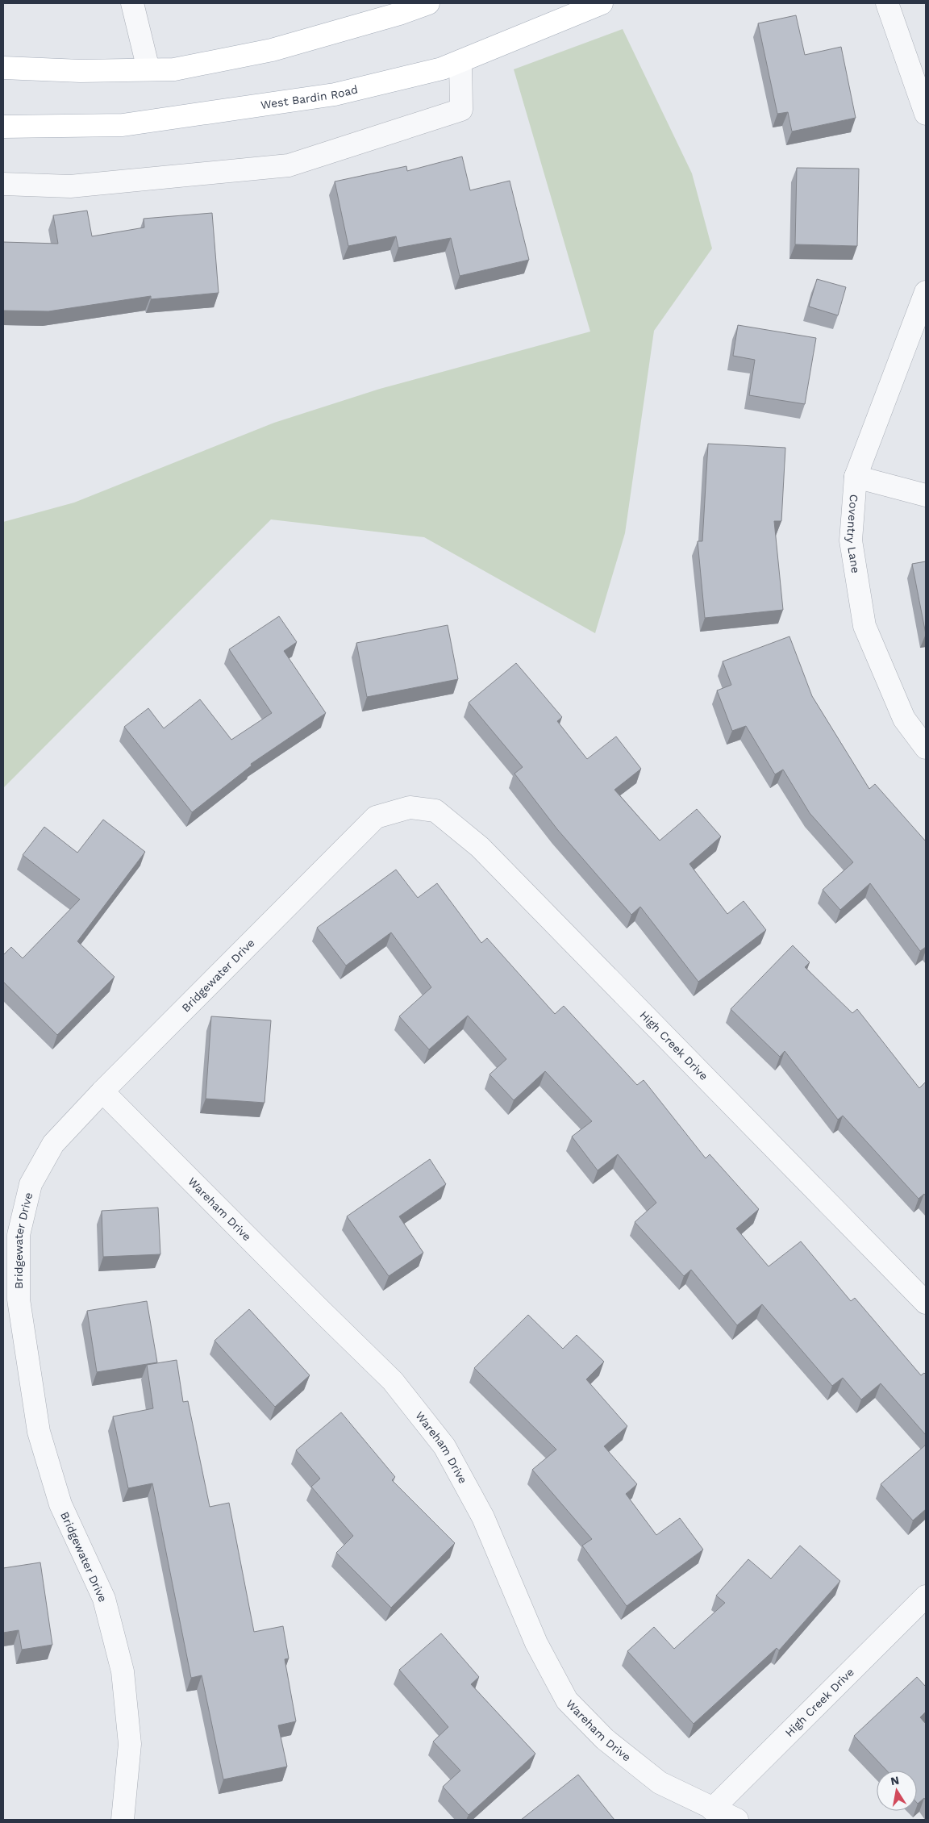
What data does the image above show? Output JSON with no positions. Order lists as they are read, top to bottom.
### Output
{
  "streets": {
    "main road": ["West Bardin Road"],
    "street": [
      "Coventry Lane",
      "Bridgewater Drive",
      "High Creek Drive",
      "Wareham Drive"
    ]
  },
  "crossings": [
    ["Bridgewater Drive", "High Creek Drive"],
    ["Bridgewater Drive", "Wareham Drive"],
    ["High Creek Drive", "Wareham Drive"]
  ],
  "north": "top"
}
